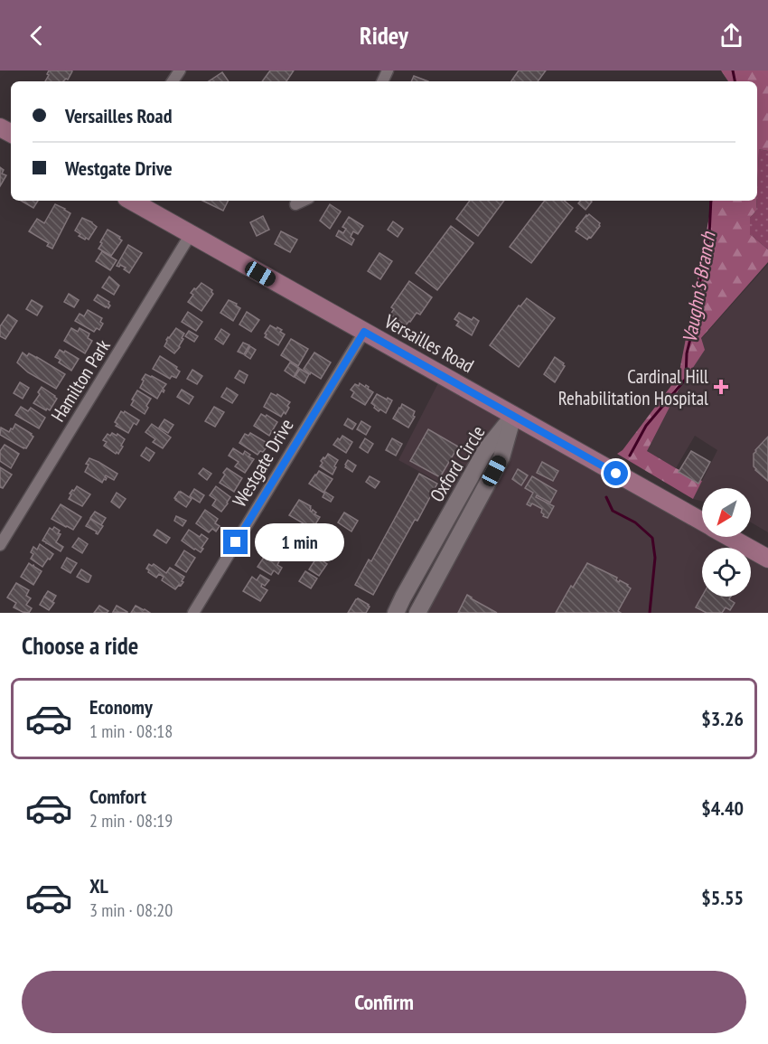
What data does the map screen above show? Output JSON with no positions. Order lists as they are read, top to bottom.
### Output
{
  "streets": {
    "main road": ["Versailles Road"],
    "street": ["Hamilton Park", "Westgate Drive", "Oxford Circle"]
  },
  "crossings": [
    ["Versailles Road", "Hamilton Park"],
    ["Versailles Road", "Westgate Drive"],
    ["Versailles Road", "Oxford Circle"]
  ],
  "water": ["Vaughn's Branch"],
  "places": {
    "health": ["Cardinal Hill Rehabilitation Hospital"]
  },
  "north": "bottom left",
  "page": {
    "header": "Ridey",
    "banner": ["Versailles Road", "Westgate Drive"],
    "bubble": "1 min",
    "heading": "Choose a ride",
    "list": [
      {
        "name": "Economy",
        "note": "1 min · 08:18",
        "value": "$3.26"
      },
      {
        "name": "Comfort",
        "note": "2 min · 08:19",
        "value": "$4.40"
      },
      {
        "name": "XL",
        "note": "3 min · 08:20",
        "value": "$5.55"
      }
    ],
    "buttons": "Confirm"
  }
}
